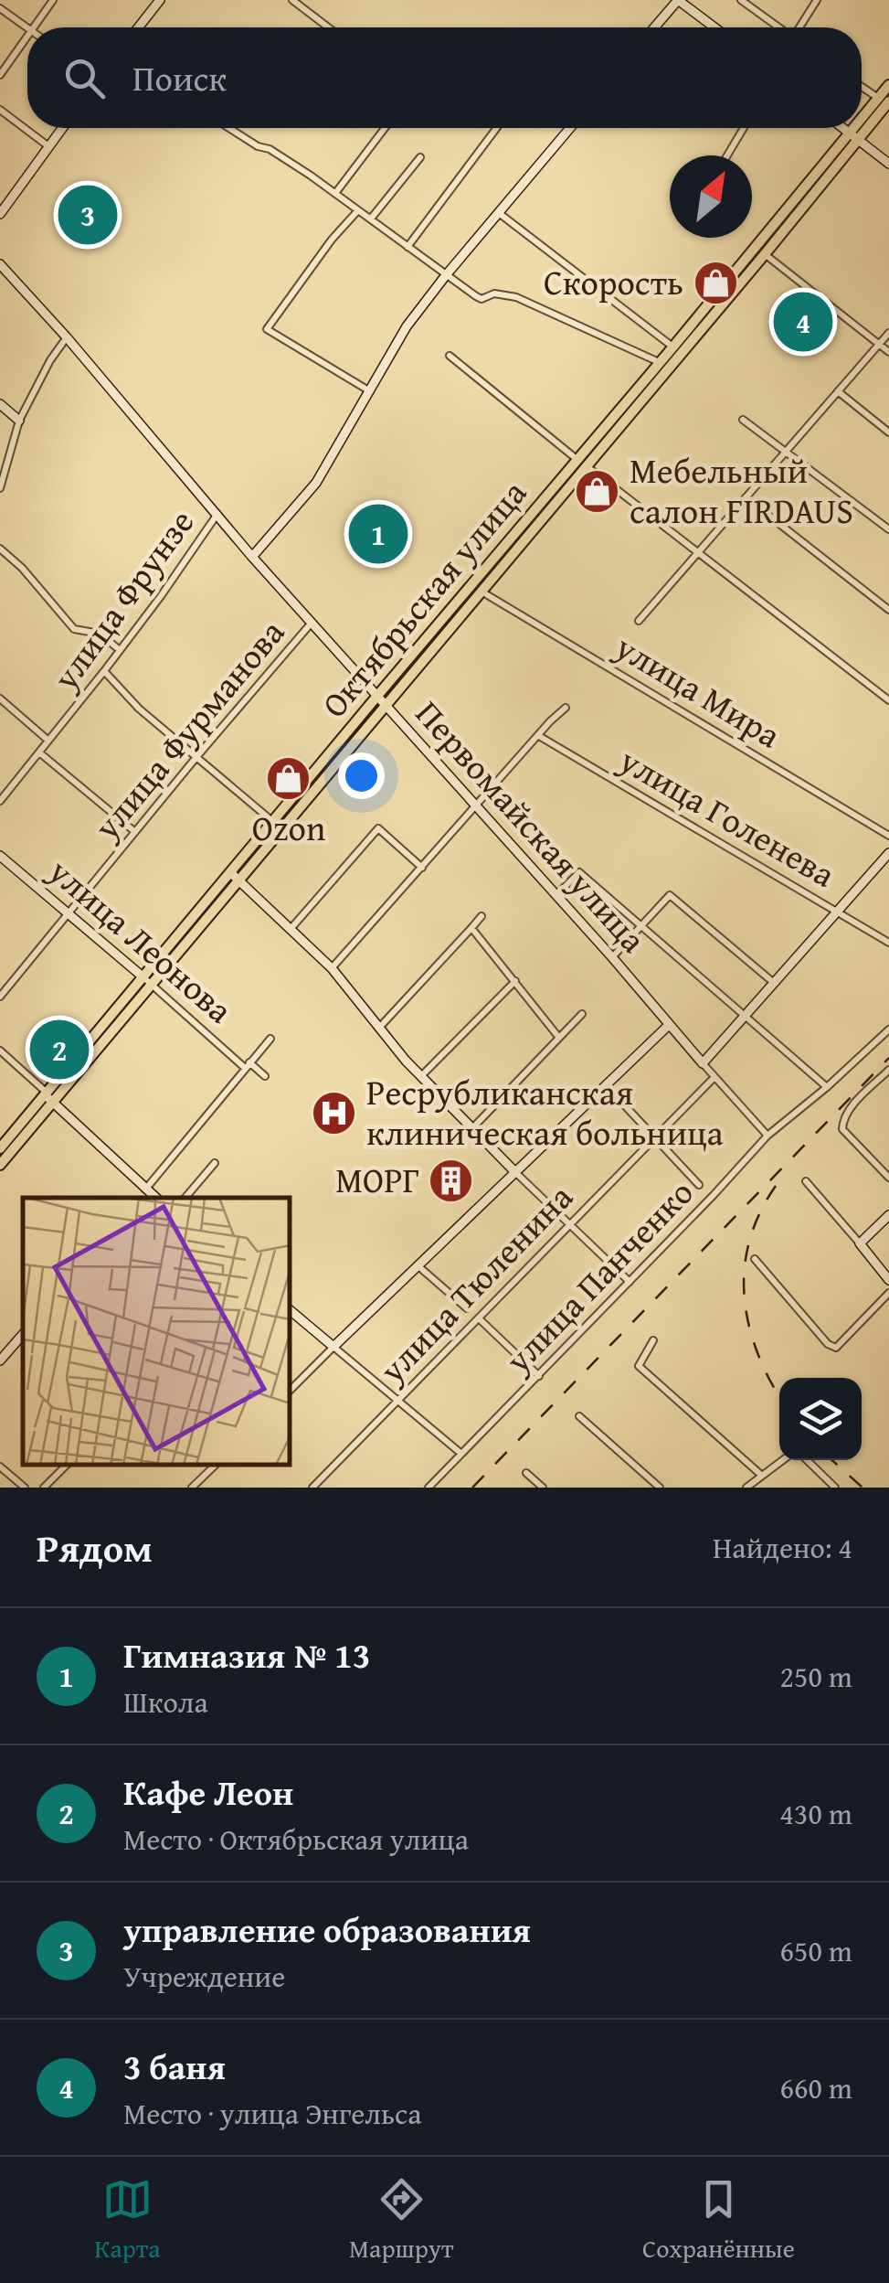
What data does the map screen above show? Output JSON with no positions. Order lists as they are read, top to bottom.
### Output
{
  "streets": {
    "main road": ["Октябрьская улица"],
    "street": [
      "улица Фрунзе",
      "улица Мира",
      "улица Фурманова",
      "улица Голенева",
      "Первомайская улица",
      "улица Леонова",
      "улица Панченко",
      "улица Тюленина"
    ]
  },
  "crossings": [
    ["Октябрьская улица", "улица Мира"],
    ["Октябрьская улица", "Первомайская улица"],
    ["Октябрьская улица", "улица Леонова"],
    ["улица Фрунзе", "Первомайская улица"],
    ["улица Фурманова", "Первомайская улица"],
    ["улица Фурманова", "улица Леонова"],
    ["Первомайская улица", "улица Панченко"],
    ["Первомайская улица", "улица Тюленина"]
  ],
  "places": {
    "shop": ["Скорость", "Мебельный салон FIRDAUS", "Ozon"],
    "hospital": ["Ресрубликанская клиническая больница"],
    "building": ["МОРГ"]
  },
  "north": "top right",
  "page": {
    "search": "Поиск",
    "pins": [
      "3",
      "4",
      "1",
      "2"
    ],
    "heading": ["Рядом", "Найдено: 4"],
    "list": [
      {
        "mark": "1",
        "name": "Гимназия № 13",
        "note": "Школа",
        "value": "250 m"
      },
      {
        "mark": "2",
        "name": "Кафе Леон",
        "note": "Место · Октябрьская улица",
        "value": "430 m"
      },
      {
        "mark": "3",
        "name": "управление образования",
        "note": "Учреждение",
        "value": "650 m"
      },
      {
        "mark": "4",
        "name": "3 баня",
        "note": "Место · улица Энгельса",
        "value": "660 m"
      }
    ],
    "nav": ["Карта", "Маршрут", "Сохранённые"]
  }
}
